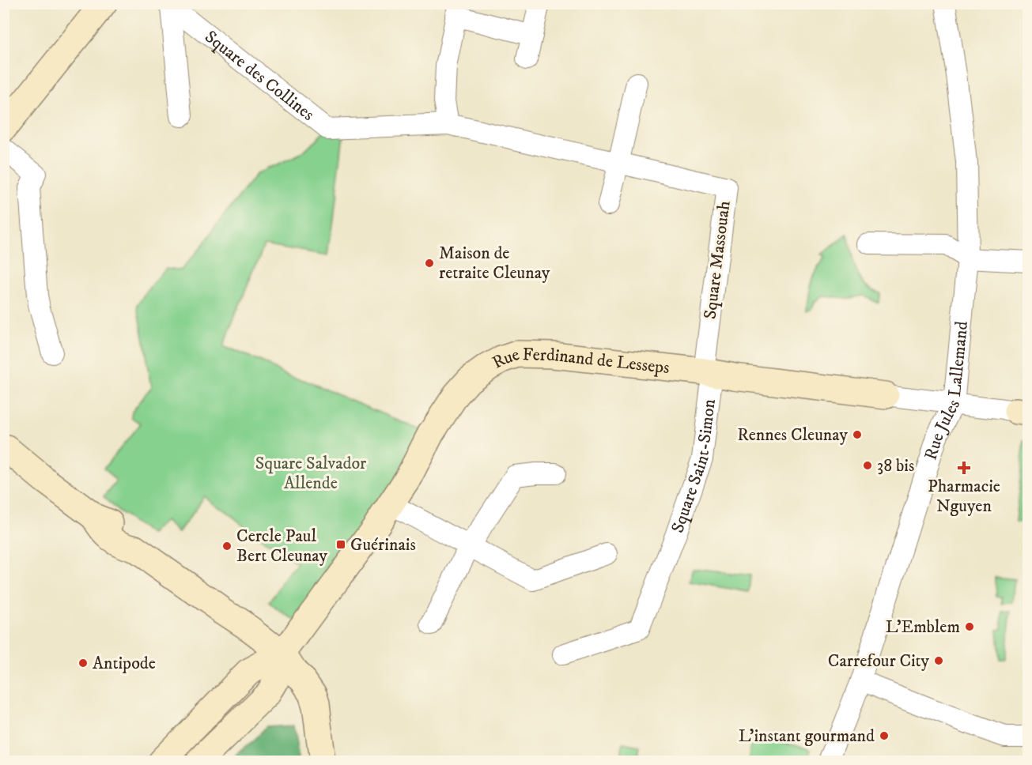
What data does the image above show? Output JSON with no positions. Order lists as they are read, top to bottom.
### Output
{
  "streets": {
    "main road": ["Rue Ferdinand de Lesseps"],
    "street": [
      "Square des Collines",
      "Square Massouah",
      "Rue Jules Lallemand",
      "Square Saint-Simon"
    ]
  },
  "crossings": [
    ["Square Massouah", "Rue Ferdinand de Lesseps"],
    ["Square Massouah", "Square Saint-Simon"],
    ["Rue Ferdinand de Lesseps", "Rue Jules Lallemand"],
    ["Rue Ferdinand de Lesseps", "Square Saint-Simon"]
  ],
  "parks": ["Square Salvador Allende"],
  "places": {
    "other": [
      "Maison de retraite Cleunay",
      "Rennes Cleunay",
      "38 bis",
      "Cercle Paul Bert Cleunay",
      "L'Emblem",
      "Carrefour City",
      "Antipode",
      "L'instant gourmand"
    ],
    "health": ["Pharmacie Nguyen"],
    "transit": ["Guérinais"]
  }
}
